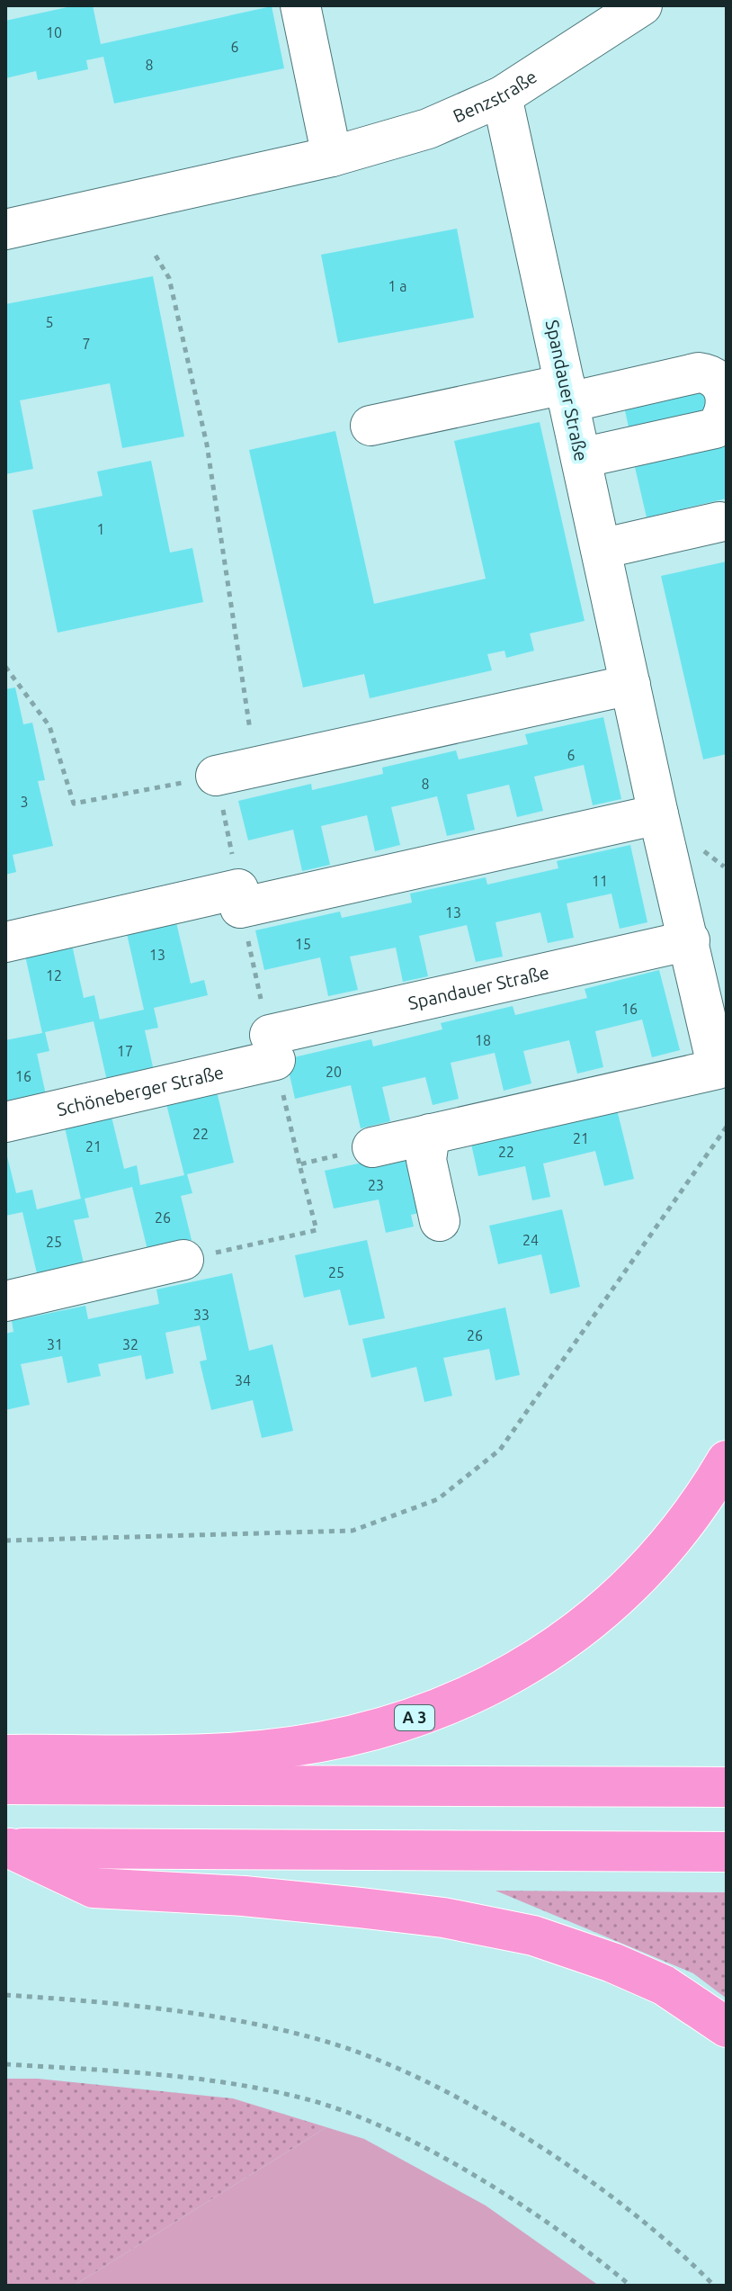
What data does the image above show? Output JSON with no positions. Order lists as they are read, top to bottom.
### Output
{
  "streets": {
    "highway": ["A 3"],
    "street": ["Benzstraße", "Spandauer Straße", "Schöneberger Straße"]
  },
  "crossings": [
    ["Benzstraße", "Spandauer Straße"],
    ["Spandauer Straße", "Schöneberger Straße"]
  ],
  "house_numbers": [
    "10",
    "6",
    "8",
    "1 a",
    "5",
    "7",
    "1",
    "6",
    "8",
    "3",
    "11",
    "13",
    "15",
    "13",
    "12",
    "16",
    "18",
    "17",
    "20",
    "16",
    "22",
    "21",
    "21",
    "22",
    "23",
    "26",
    "24",
    "25",
    "25",
    "33",
    "26",
    "31",
    "32",
    "34"
  ]
}
